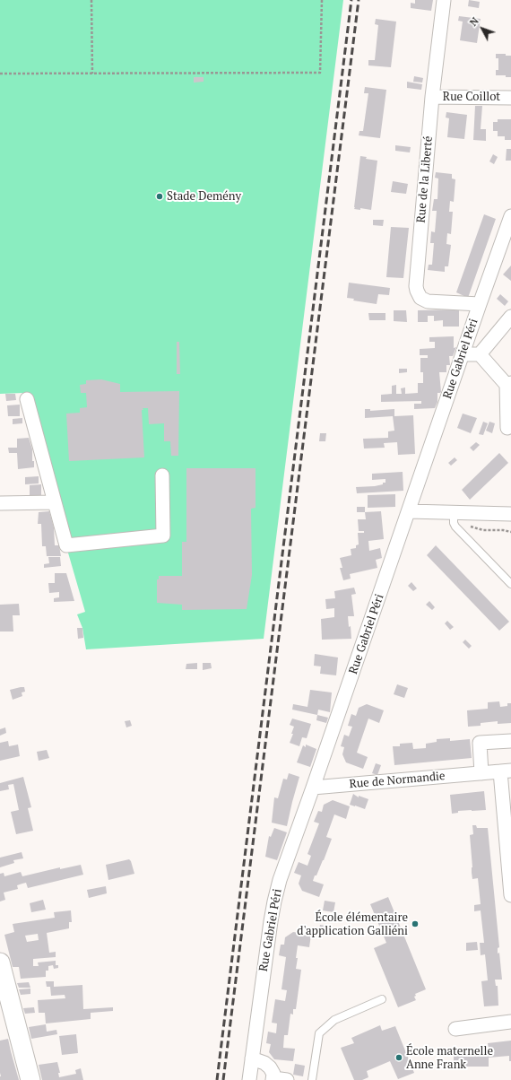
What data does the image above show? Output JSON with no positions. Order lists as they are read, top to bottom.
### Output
{
  "streets": {
    "street": [
      "Rue Coillot",
      "Rue de la Liberté",
      "Rue Gabriel Péri",
      "Rue de Normandie"
    ]
  },
  "crossings": [
    ["Rue Coillot", "Rue de la Liberté"],
    ["Rue de la Liberté", "Rue Gabriel Péri"],
    ["Rue Gabriel Péri", "Rue de Normandie"]
  ],
  "places": ["Stade Demény", "École élémentaire d'application Galliéni", "École maternelle Anne Frank"],
  "north": "top left"
}
